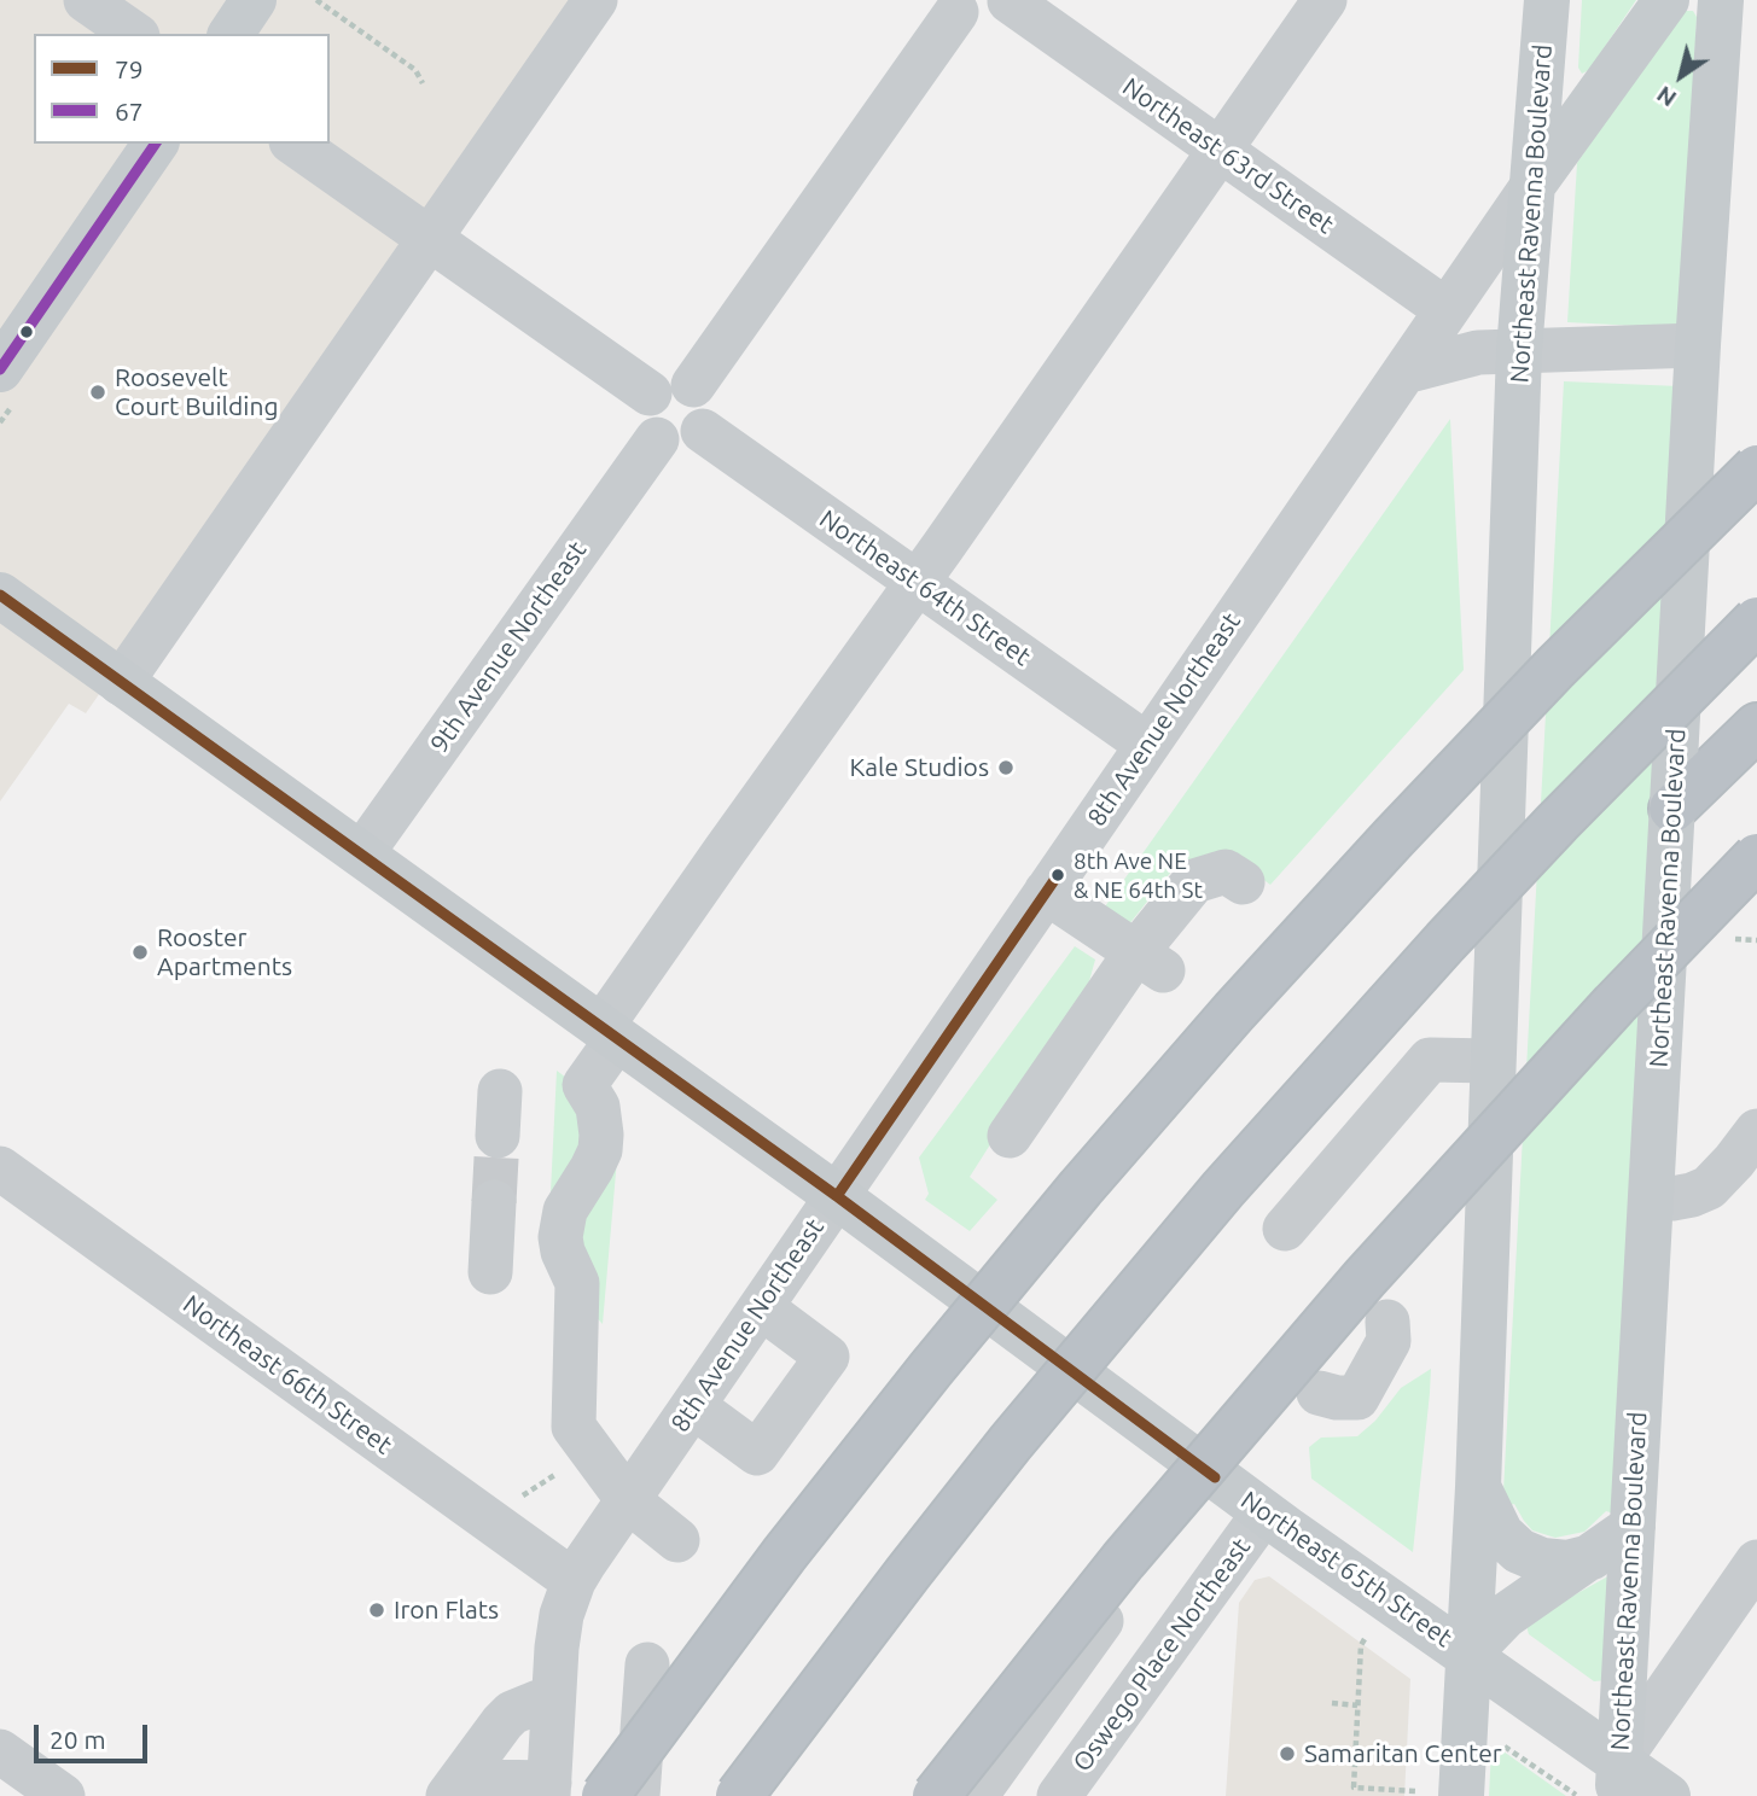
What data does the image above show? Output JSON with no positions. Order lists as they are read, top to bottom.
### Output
{
  "streets": {
    "main road": ["Northeast Ravenna Boulevard", "8th Avenue Northeast", "Northeast 65th Street"],
    "street": [
      "Northeast 63rd Street",
      "Northeast 64th Street",
      "9th Avenue Northeast",
      "Northeast 66th Street",
      "Oswego Place Northeast"
    ]
  },
  "crossings": [
    ["Northeast 63rd Street", "8th Avenue Northeast"],
    ["Northeast Ravenna Boulevard", "8th Avenue Northeast"],
    ["Northeast Ravenna Boulevard", "Northeast 65th Street"],
    ["Northeast 64th Street", "9th Avenue Northeast"],
    ["Northeast 64th Street", "8th Avenue Northeast"],
    ["9th Avenue Northeast", "Northeast 65th Street"],
    ["8th Avenue Northeast", "Northeast 66th Street"],
    ["8th Avenue Northeast", "Northeast 65th Street"],
    ["Northeast 65th Street", "Oswego Place Northeast"]
  ],
  "places": [
    "Roosevelt Court Building",
    "Kale Studios",
    "8th Ave NE & NE 64th St",
    "Rooster Apartments",
    "Iron Flats",
    "Samaritan Center"
  ],
  "lines": ["transit line 67", "transit line 79"],
  "legend": ["79", "67"],
  "scale_bar": "20 m",
  "north": "bottom left"
}
